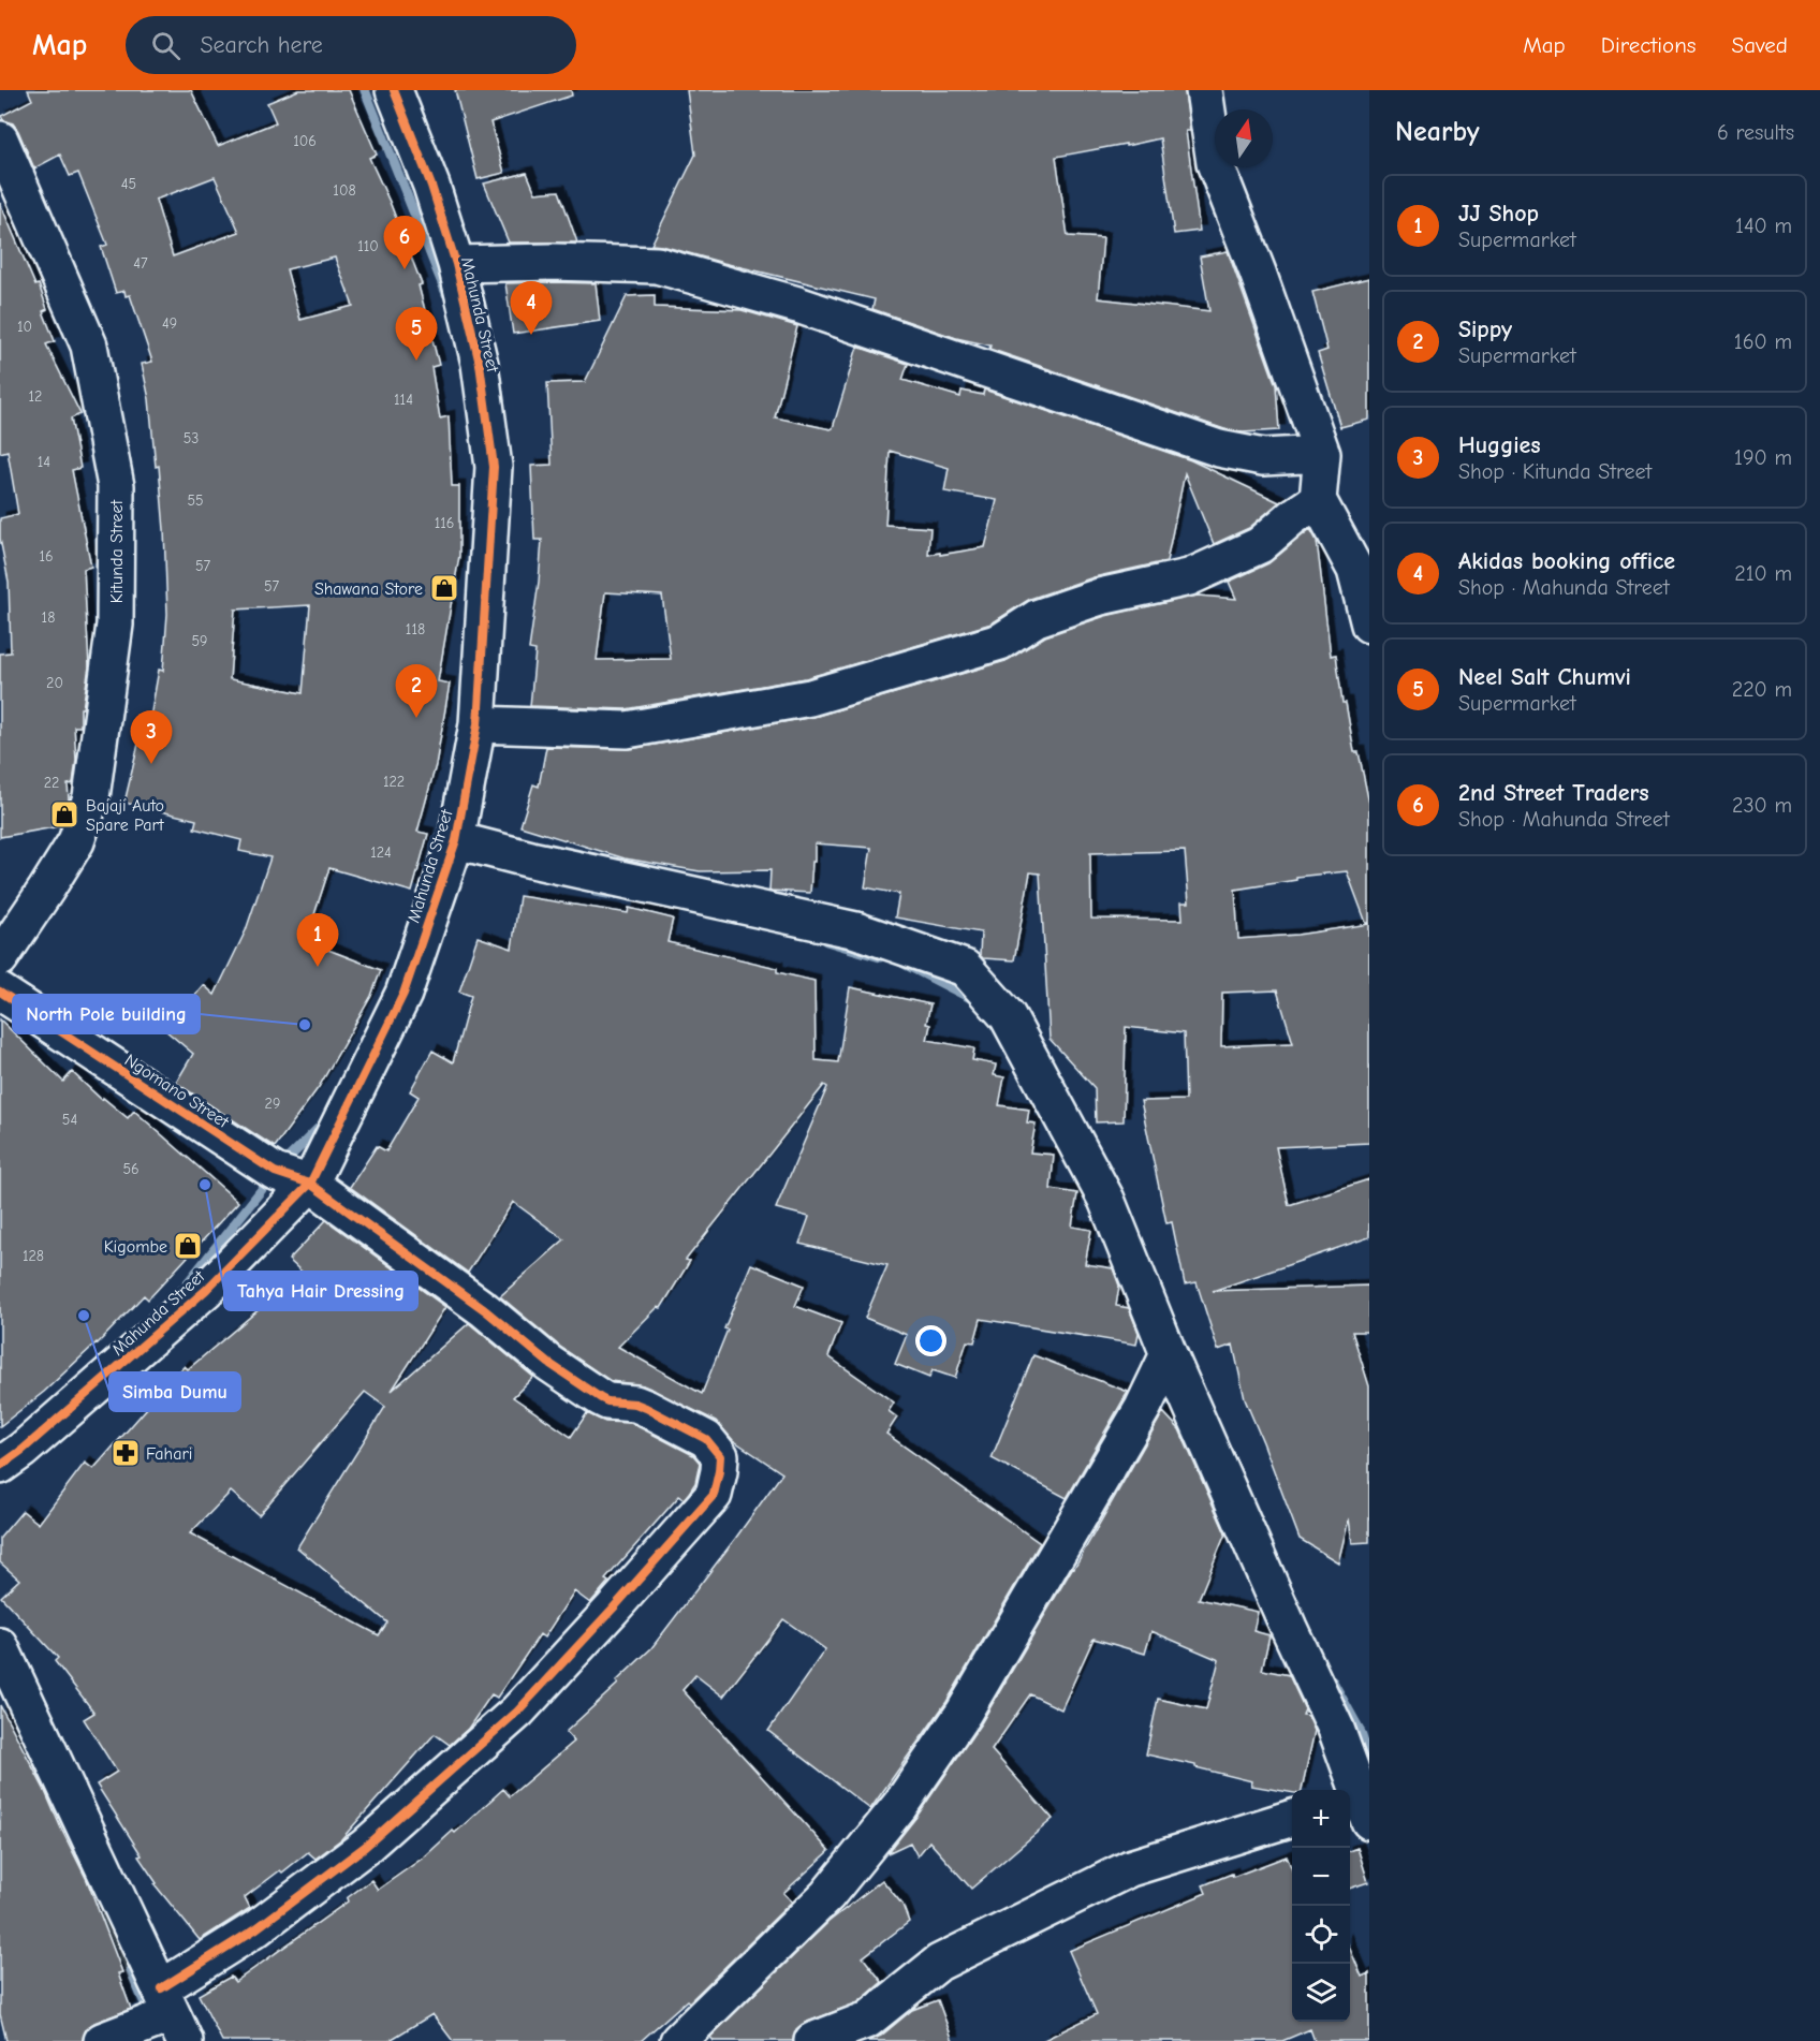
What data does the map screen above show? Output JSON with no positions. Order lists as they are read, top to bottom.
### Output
{
  "streets": {
    "street": ["Mahunda Street", "Kitunda Street", "Ngomano Street"]
  },
  "crossings": [
    ["Mahunda Street", "Ngomano Street"]
  ],
  "places": {
    "shop": ["Shawana Store", "Bajaji Auto Spare Part", "Kigombe"],
    "other": ["North Pole building", "Tahya Hair Dressing", "Simba Dumu"],
    "pharmacy": ["Fahari"]
  },
  "house_numbers": [
    "106",
    "45",
    "108",
    "110",
    "47",
    "49",
    "10",
    "12",
    "114",
    "53",
    "14",
    "55",
    "116",
    "16",
    "57",
    "57",
    "18",
    "118",
    "59",
    "20",
    "122",
    "22",
    "124",
    "29",
    "54",
    "56",
    "128"
  ],
  "north": "top",
  "page": {
    "header": "Map",
    "search": "Search here",
    "nav": ["Map", "Directions", "Saved"],
    "heading": ["Nearby", "6 results"],
    "list": [
      {
        "mark": "1",
        "name": "JJ Shop",
        "note": "Supermarket",
        "value": "140 m"
      },
      {
        "mark": "2",
        "name": "Sippy",
        "note": "Supermarket",
        "value": "160 m"
      },
      {
        "mark": "3",
        "name": "Huggies",
        "note": "Shop · Kitunda Street",
        "value": "190 m"
      },
      {
        "mark": "4",
        "name": "Akidas booking office",
        "note": "Shop · Mahunda Street",
        "value": "210 m"
      },
      {
        "mark": "5",
        "name": "Neel Salt Chumvi",
        "note": "Supermarket",
        "value": "220 m"
      },
      {
        "mark": "6",
        "name": "2nd Street Traders",
        "note": "Shop · Mahunda Street",
        "value": "230 m"
      }
    ],
    "pins": [
      "6",
      "4",
      "5",
      "2",
      "3",
      "1"
    ],
    "map_buttons": ["+", "−"]
  }
}
